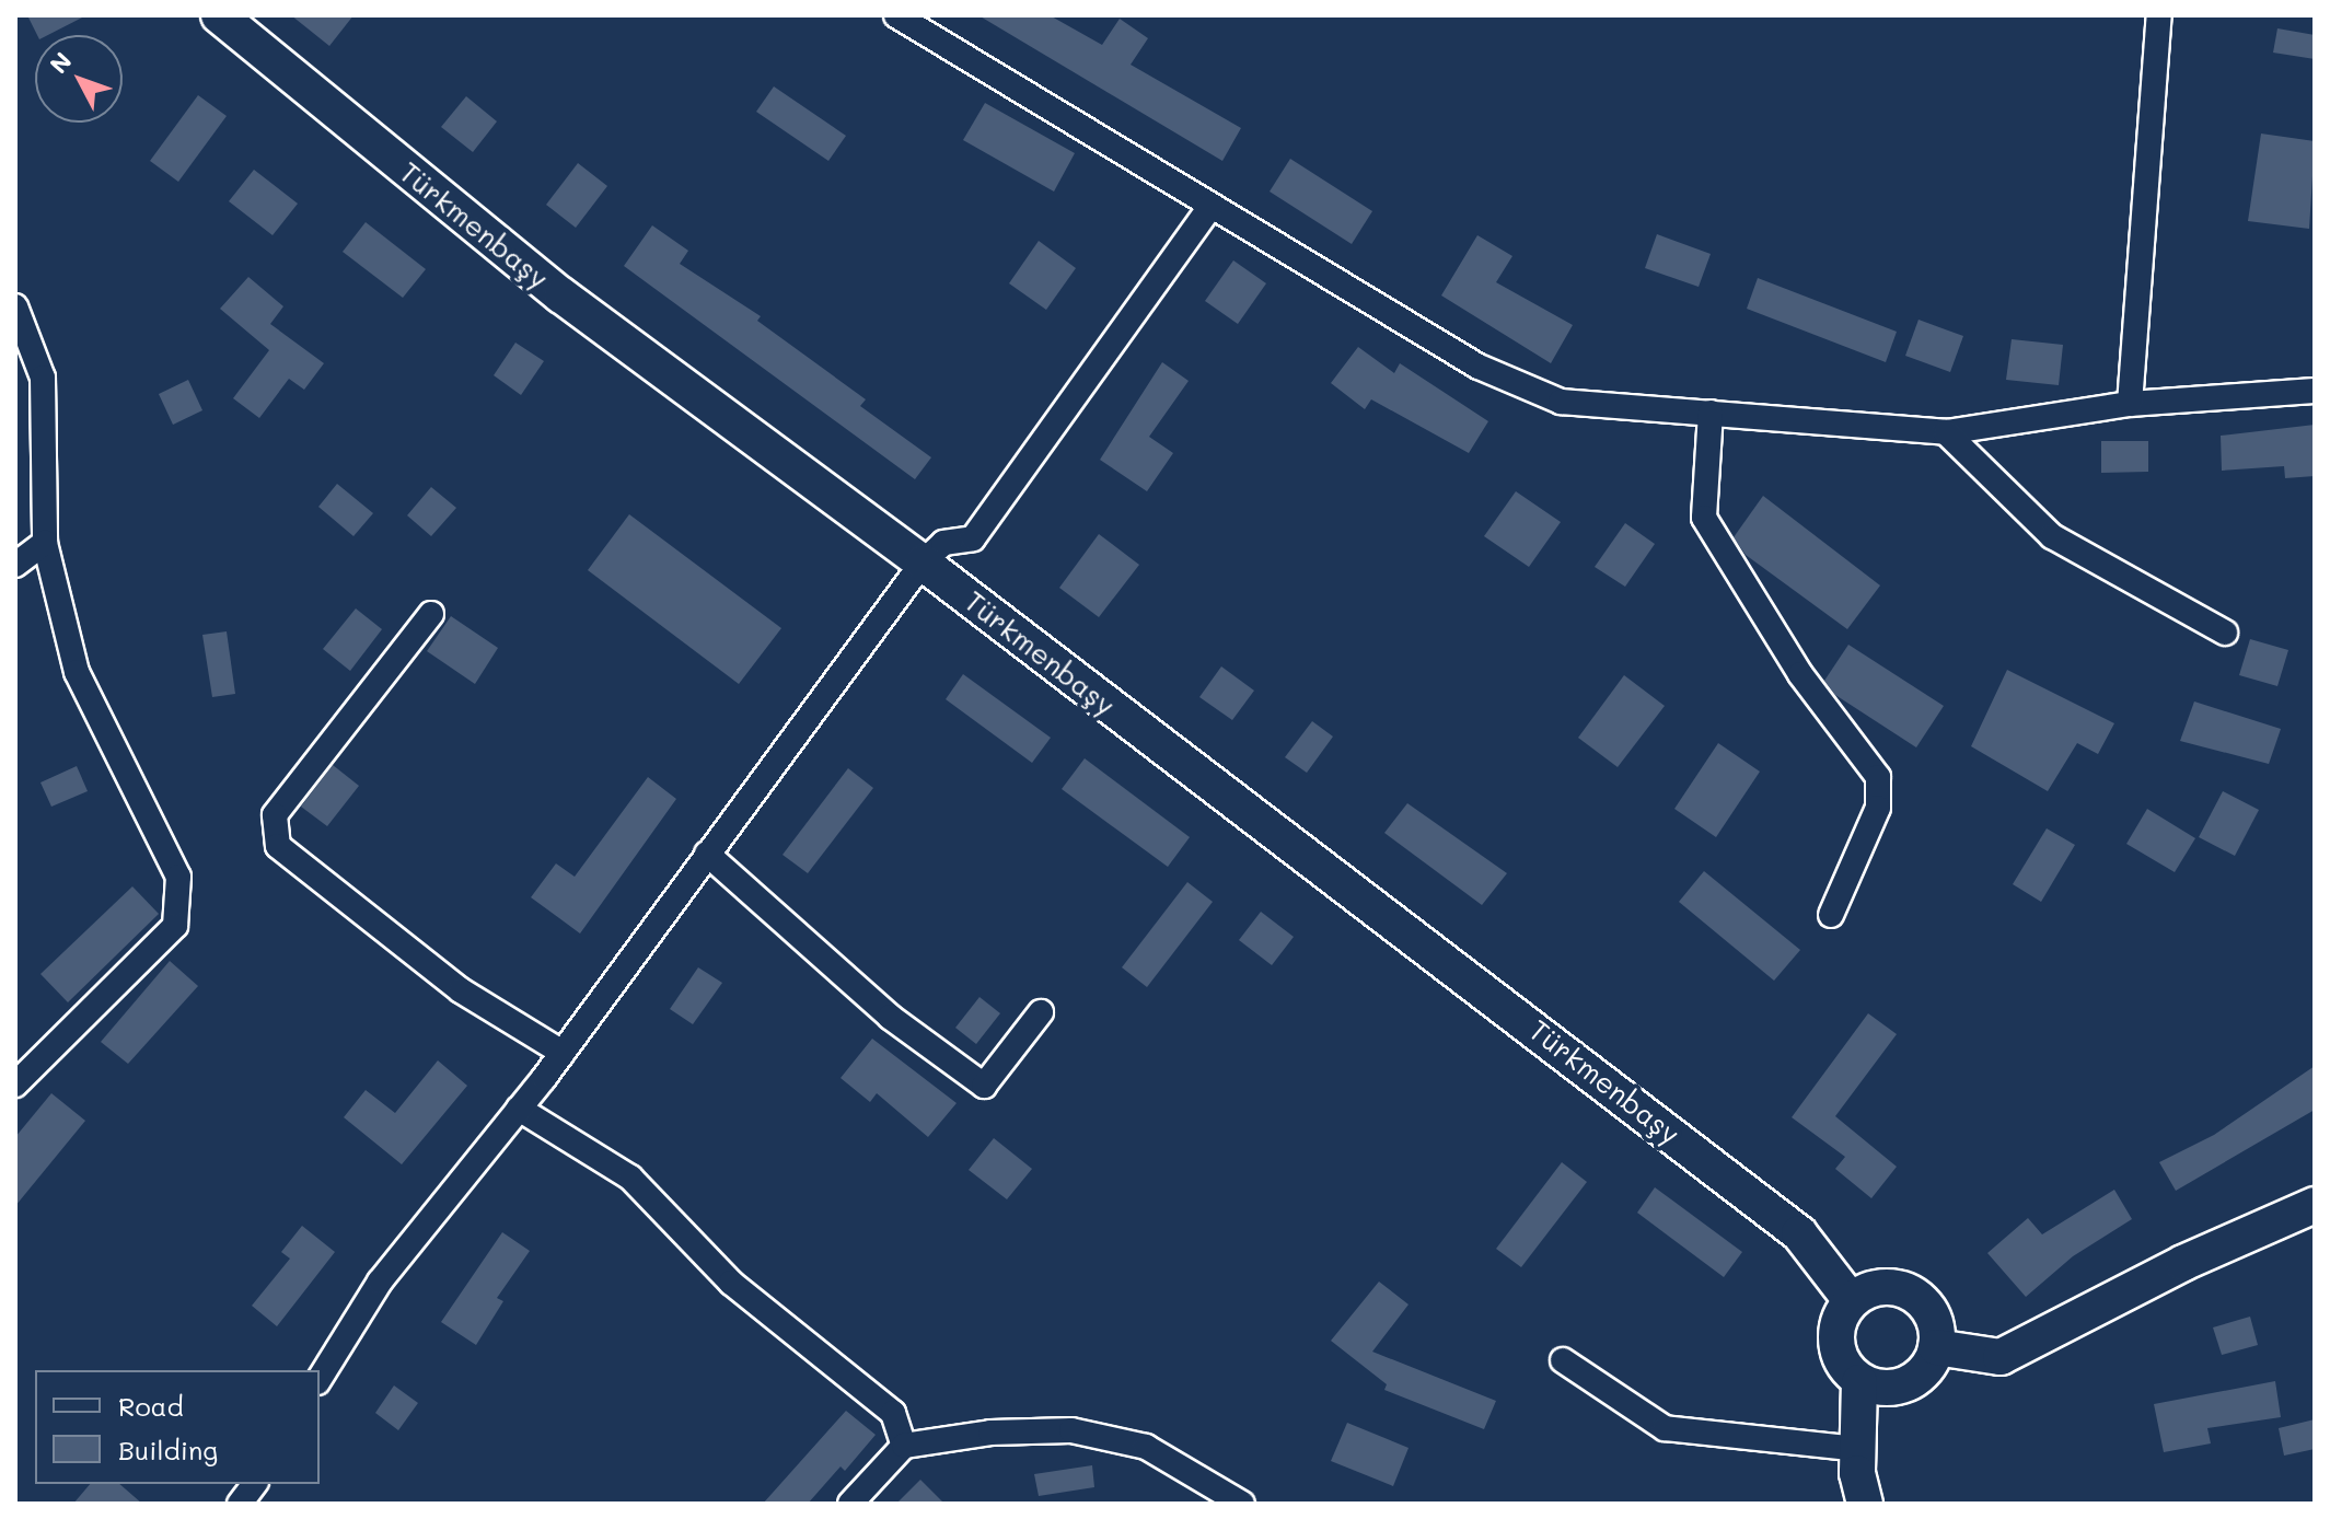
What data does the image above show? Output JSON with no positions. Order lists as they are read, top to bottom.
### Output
{
  "streets": {
    "street": ["Türkmenbaşy"]
  },
  "legend": ["Road", "Building"],
  "north": "top left"
}
